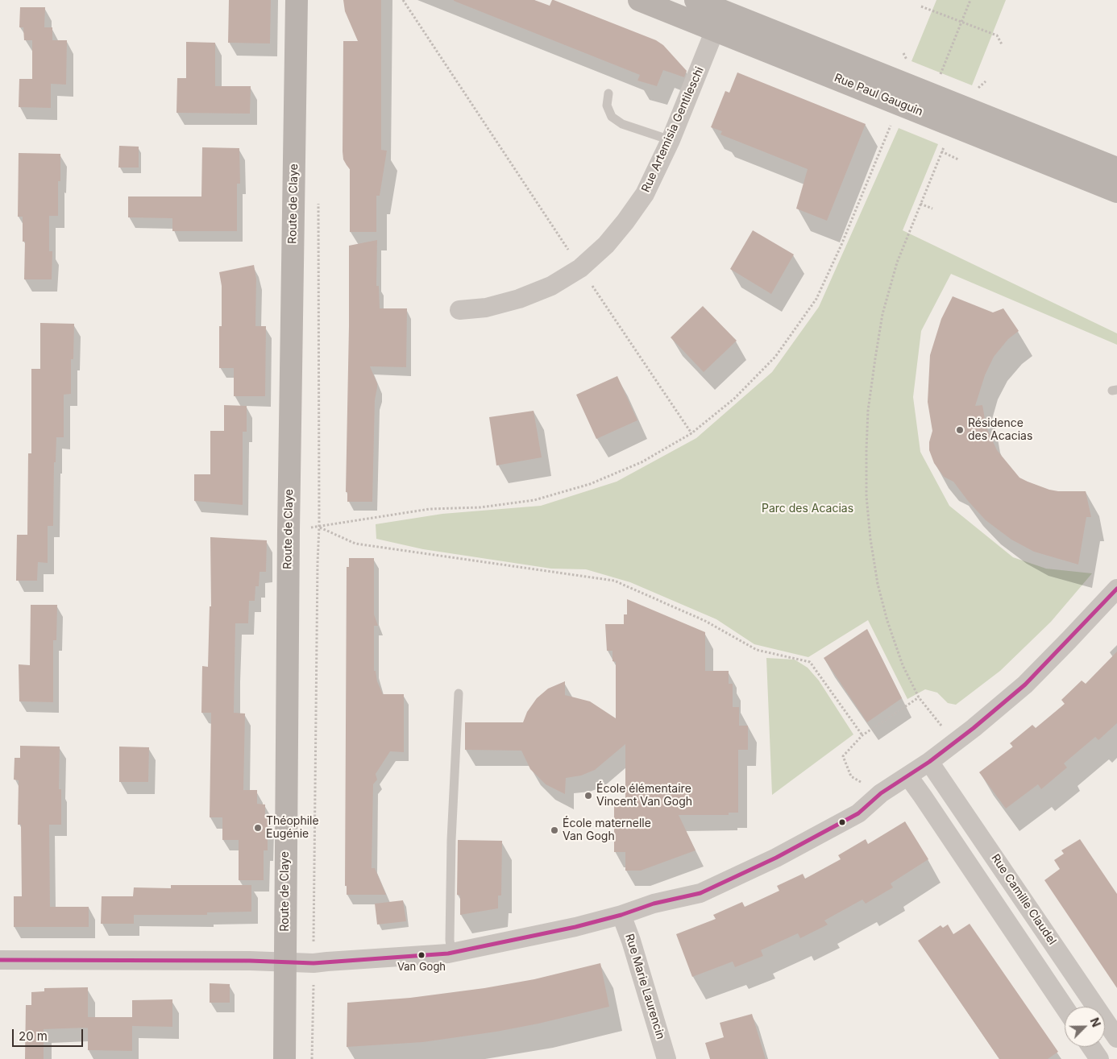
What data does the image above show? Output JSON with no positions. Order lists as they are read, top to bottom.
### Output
{
  "streets": {
    "main road": ["Rue Paul Gauguin", "Route de Claye"],
    "street": ["Rue Artemisia Gentileschi", "Rue Camille Claudel", "Rue Marie Laurencin"]
  },
  "crossings": [
    ["Rue Paul Gauguin", "Rue Artemisia Gentileschi"]
  ],
  "parks": ["Parc des Acacias"],
  "places": [
    "Résidence des Acacias",
    "École élémentaire Vincent Van Gogh",
    "Théophile Eugénie",
    "École maternelle Van Gogh",
    "Van Gogh"
  ],
  "scale_bar": "20 m",
  "north": "top right"
}
